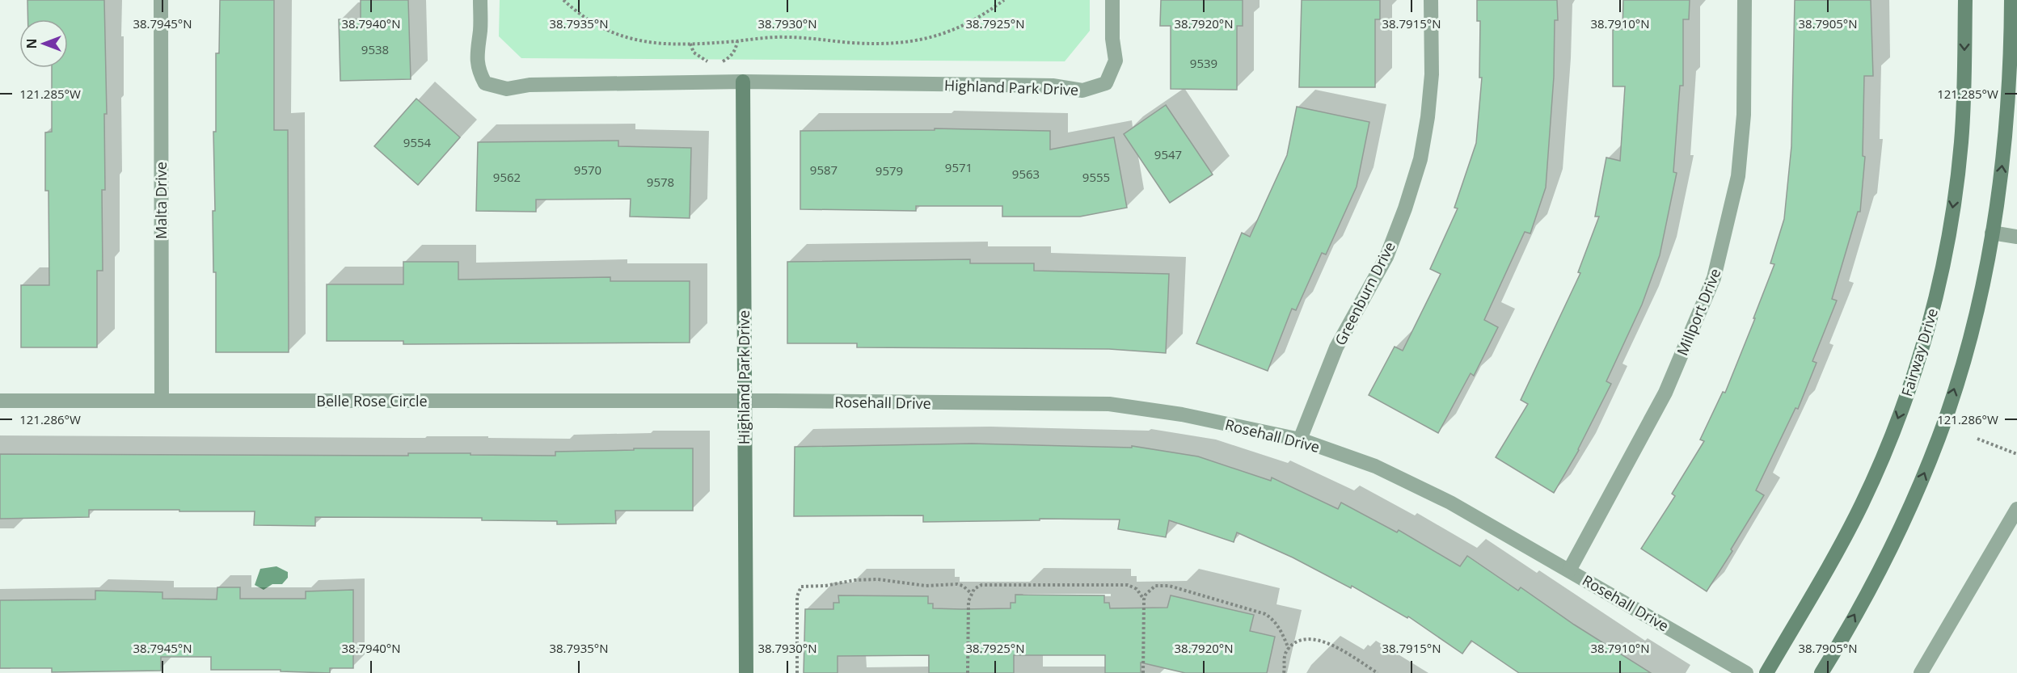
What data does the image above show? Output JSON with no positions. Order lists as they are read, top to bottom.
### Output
{
  "streets": {
    "main road": ["Highland Park Drive", "Fairway Drive"],
    "street": [
      "Malta Drive",
      "Greenburn Drive",
      "Millport Drive",
      "Belle Rose Circle",
      "Rosehall Drive"
    ]
  },
  "crossings": [
    ["Highland Park Drive", "Belle Rose Circle"],
    ["Highland Park Drive", "Rosehall Drive"],
    ["Malta Drive", "Belle Rose Circle"],
    ["Greenburn Drive", "Rosehall Drive"],
    ["Millport Drive", "Rosehall Drive"],
    ["Belle Rose Circle", "Rosehall Drive"]
  ],
  "house_numbers": [
    "9538",
    "9539",
    "9554",
    "9547",
    "9571",
    "9570",
    "9587",
    "9579",
    "9563",
    "9562",
    "9555",
    "9578"
  ],
  "north": "left",
  "coordinates": [
    "38.7945°N",
    "38.7940°N",
    "38.7935°N",
    "38.7930°N",
    "38.7925°N",
    "38.7920°N",
    "38.7915°N",
    "38.7910°N",
    "38.7905°N",
    "121.285°W",
    "121.286°W"
  ]
}
